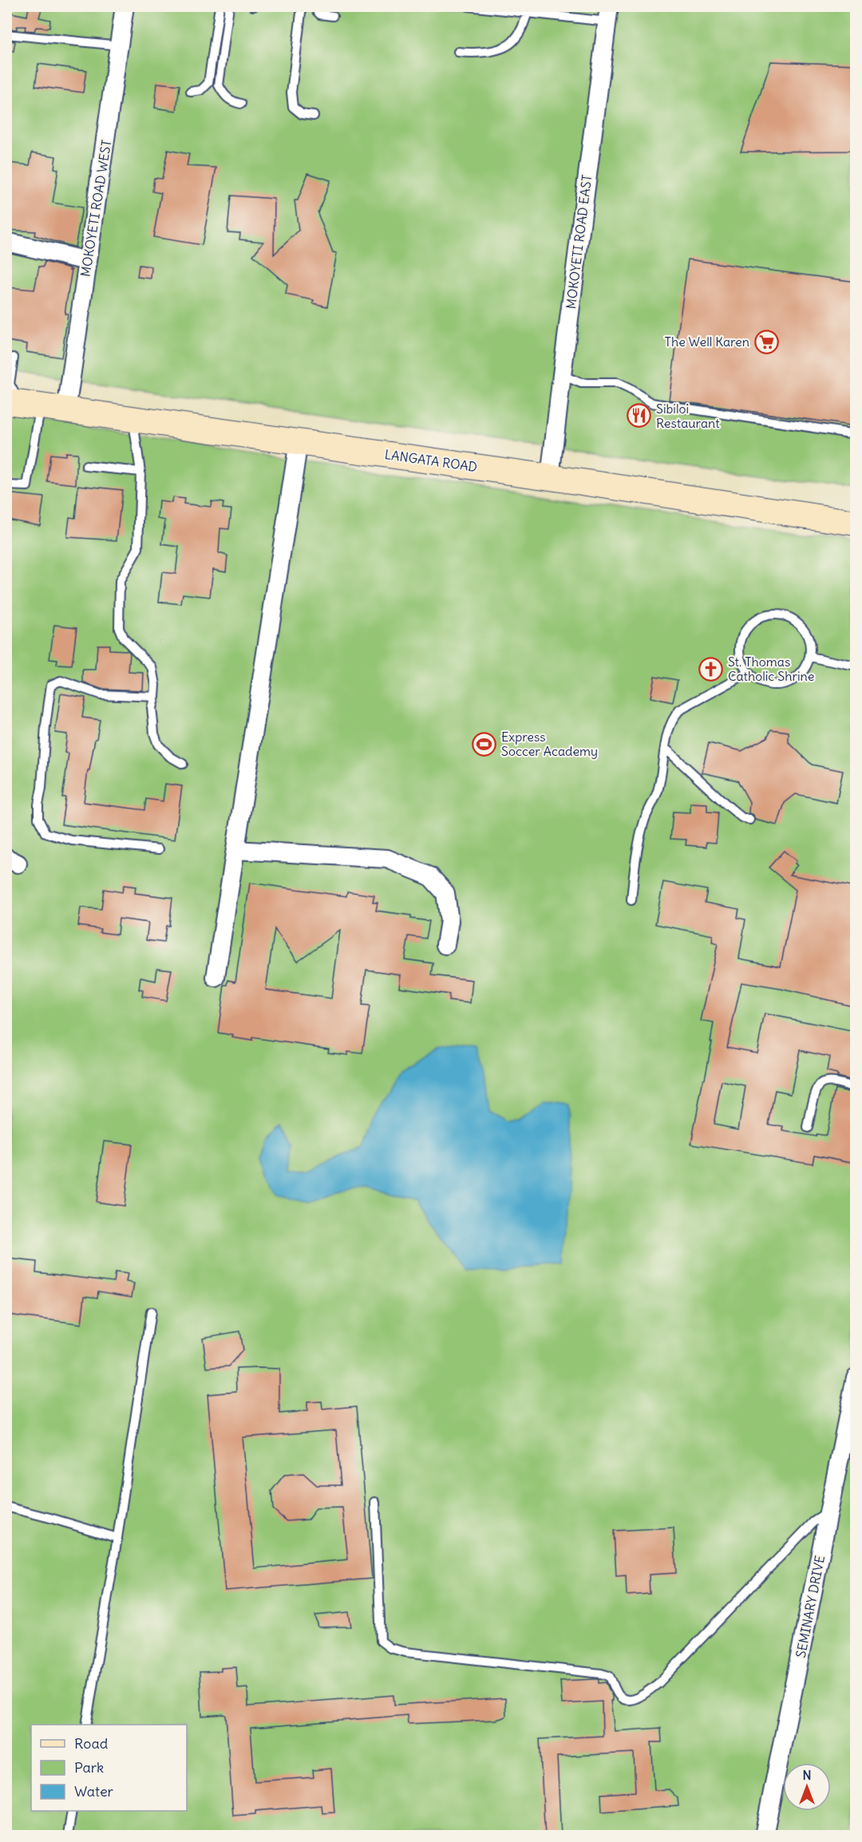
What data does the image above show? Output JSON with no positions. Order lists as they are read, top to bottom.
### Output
{
  "streets": {
    "main road": ["LANGATA ROAD"],
    "street": ["MOKOYETI ROAD WEST", "MOKOYETI ROAD EAST", "SEMINARY DRIVE"]
  },
  "crossings": [
    ["MOKOYETI ROAD WEST", "LANGATA ROAD"],
    ["MOKOYETI ROAD EAST", "LANGATA ROAD"]
  ],
  "places": {
    "supermarket": ["The Well Karen"],
    "restaurant": ["Sibiloi Restaurant"],
    "church": ["St. Thomas Catholic Shrine"],
    "sports": ["Express Soccer Academy"]
  },
  "legend": ["Road", "Park", "Water"],
  "north": "top"
}
